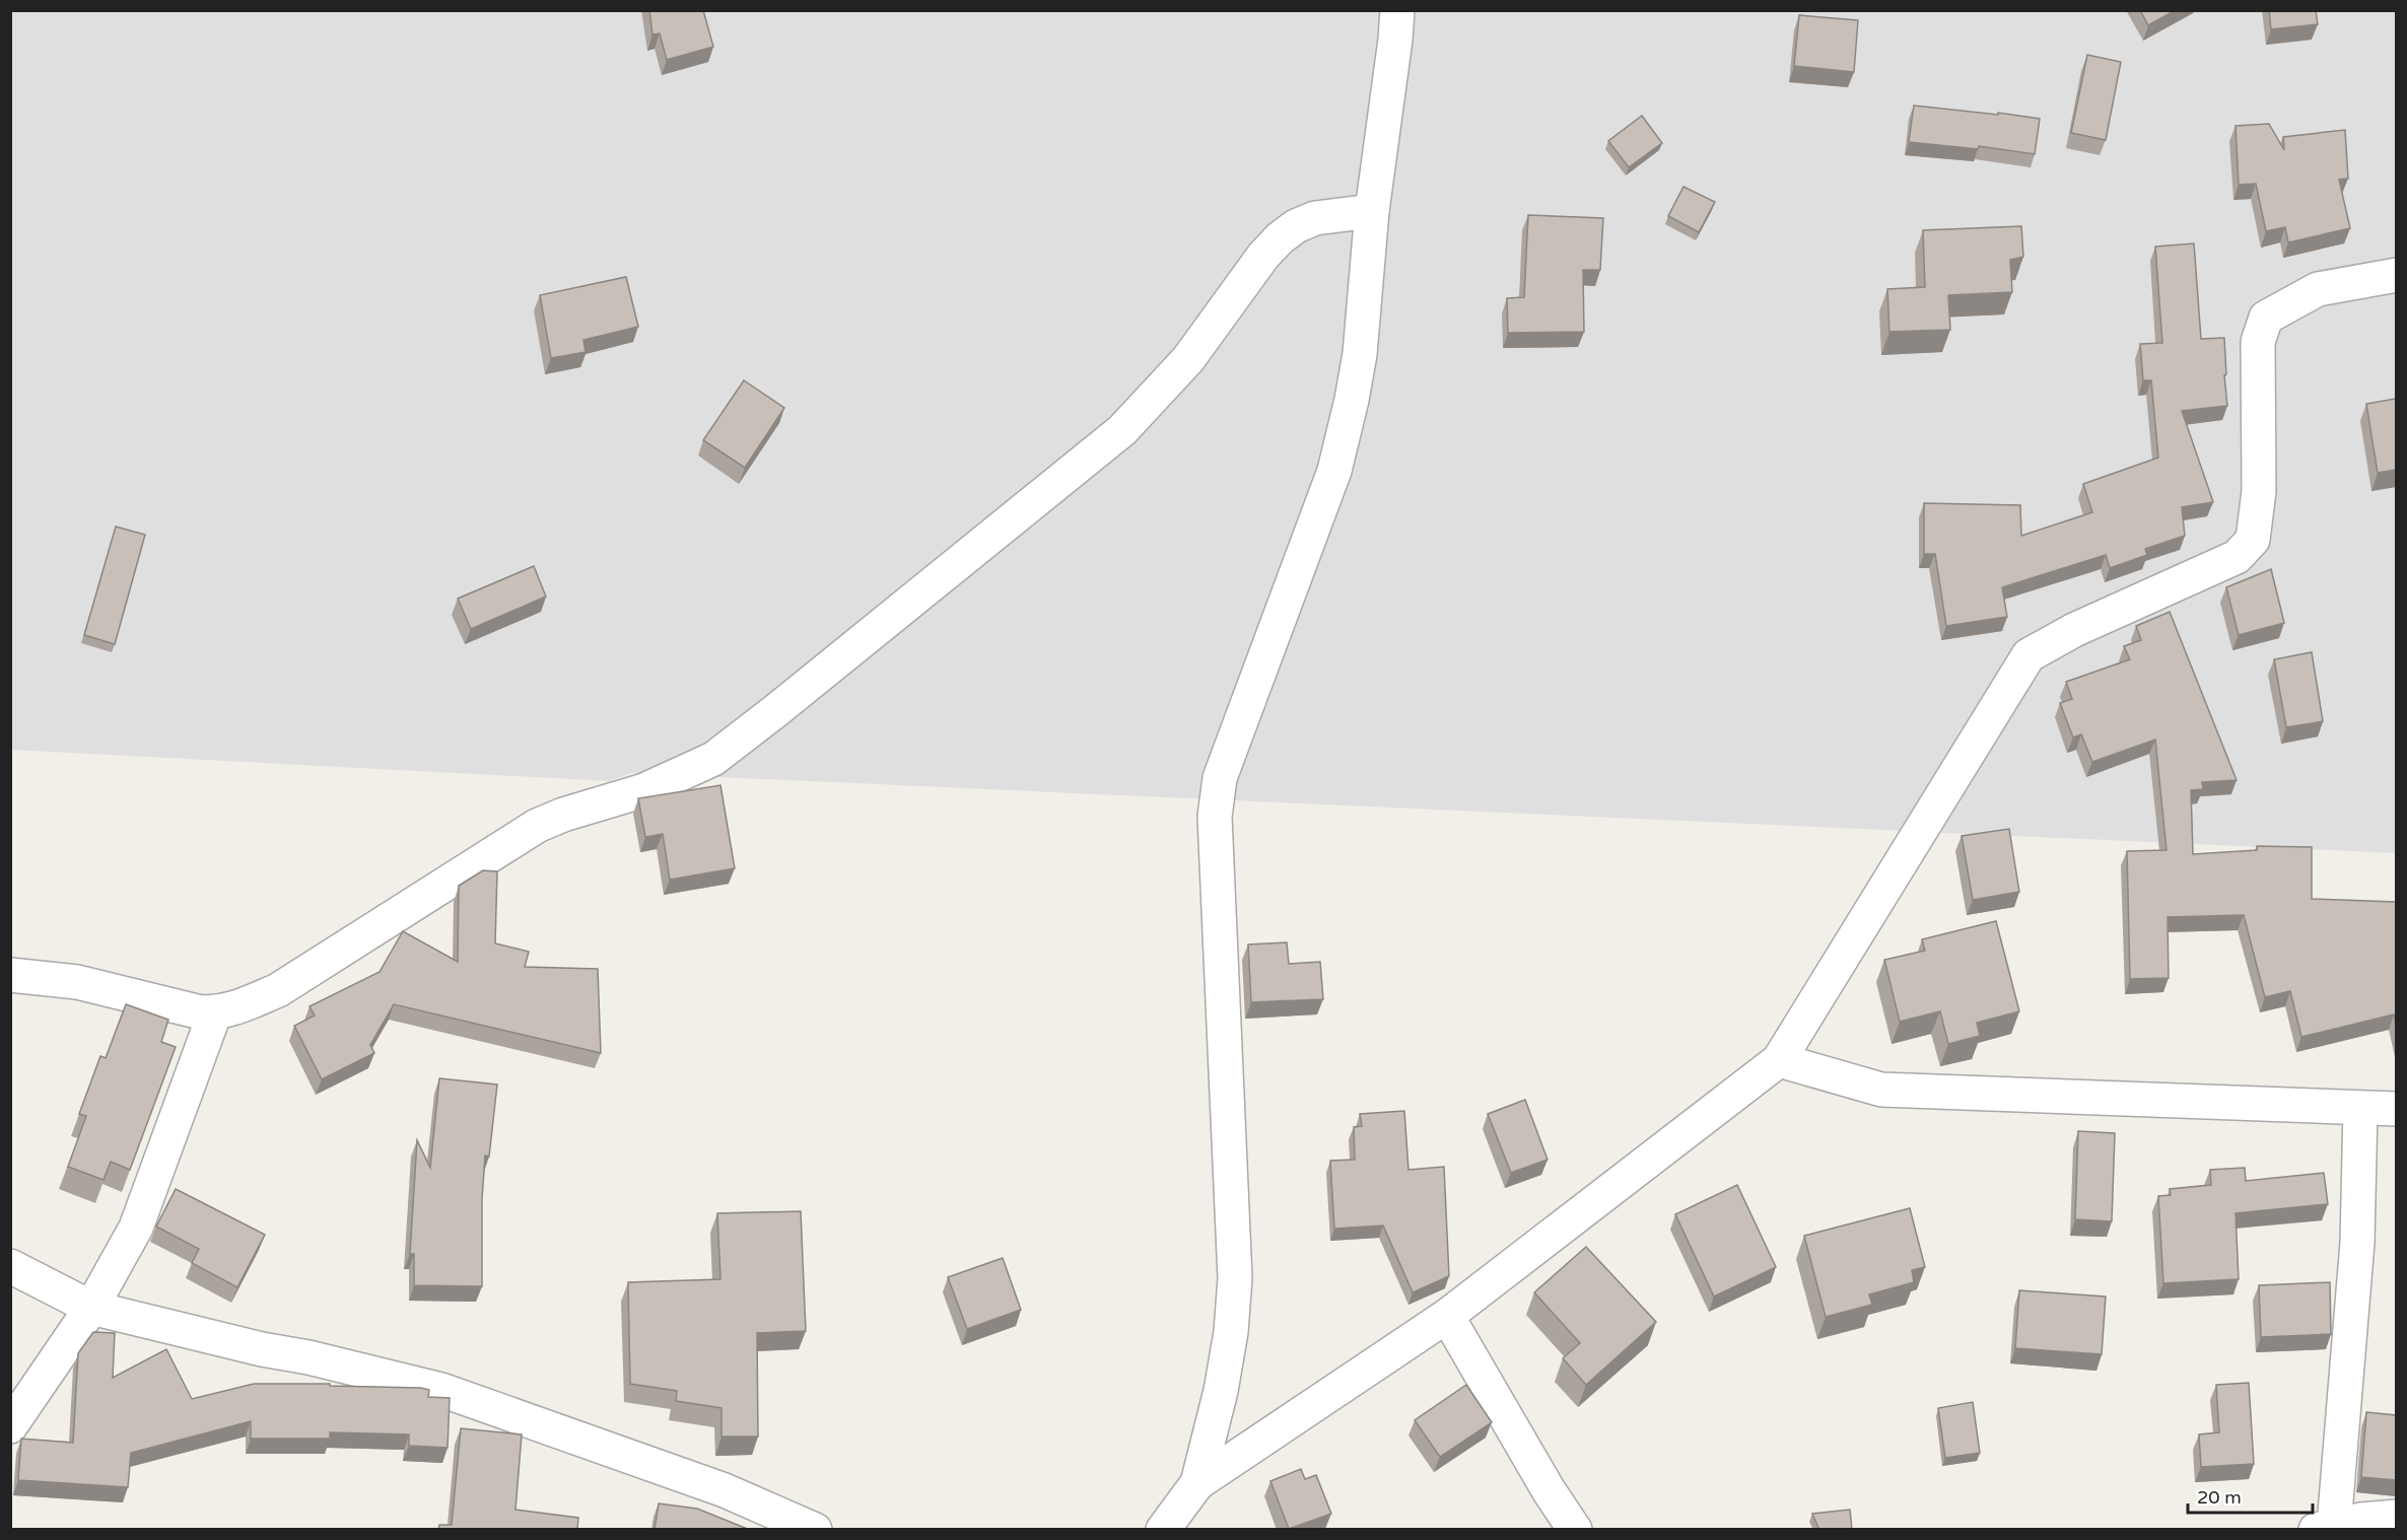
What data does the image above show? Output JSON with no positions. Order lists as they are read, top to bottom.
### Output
{
  "scale_bar": "20 m"
}
